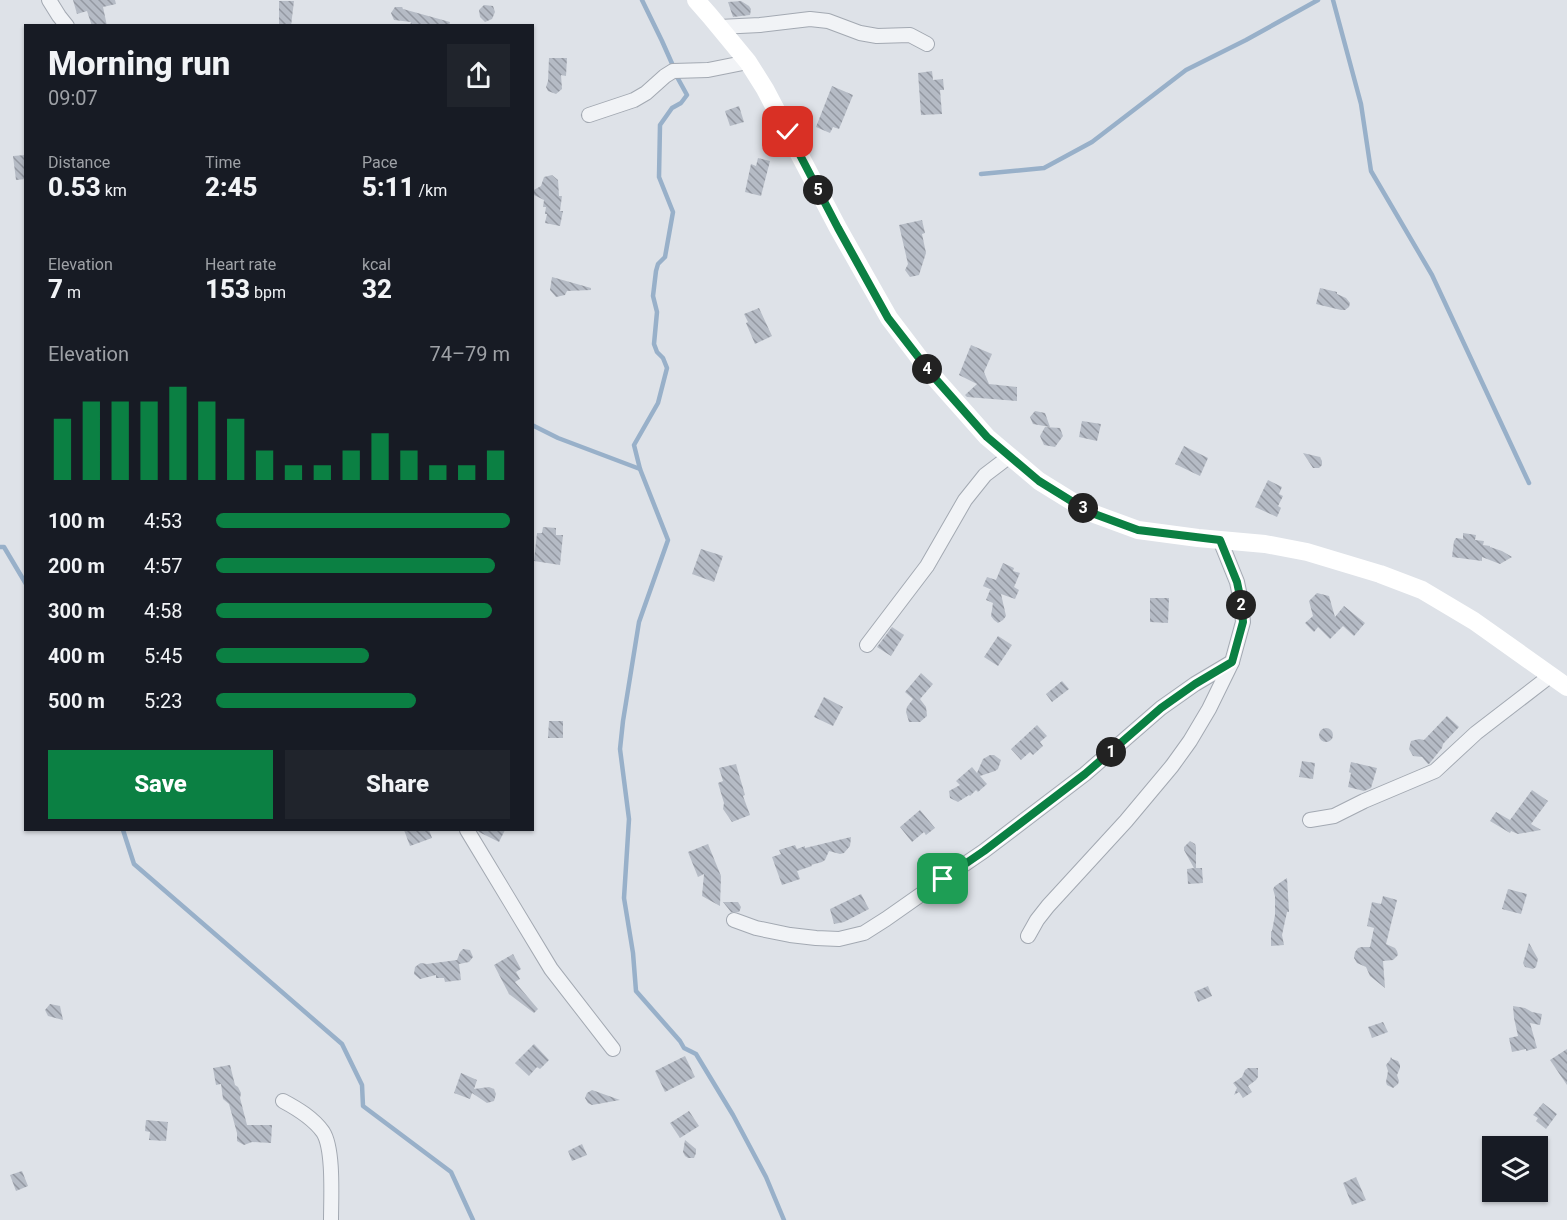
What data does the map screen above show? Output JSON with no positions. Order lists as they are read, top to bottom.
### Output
{
  "page": {
    "heading": ["Morning run", "09:07"],
    "stats": [
      ["Distance", "0.53 km"],
      ["Time", "2:45"],
      ["Pace", "5:11 /km"],
      ["Elevation", "7 m"],
      ["Heart rate", "153 bpm"],
      ["kcal", "32"]
    ],
    "pins": [
      "5",
      "4",
      "3",
      "2",
      "1"
    ],
    "chart": ["Elevation", "74–79 m"],
    "list": [
      {
        "name": "100 m",
        "note": "4:53"
      },
      {
        "name": "200 m",
        "note": "4:57"
      },
      {
        "name": "300 m",
        "note": "4:58"
      },
      {
        "name": "400 m",
        "note": "5:45"
      },
      {
        "name": "500 m",
        "note": "5:23"
      }
    ],
    "buttons": ["Save", "Share"]
  }
}
